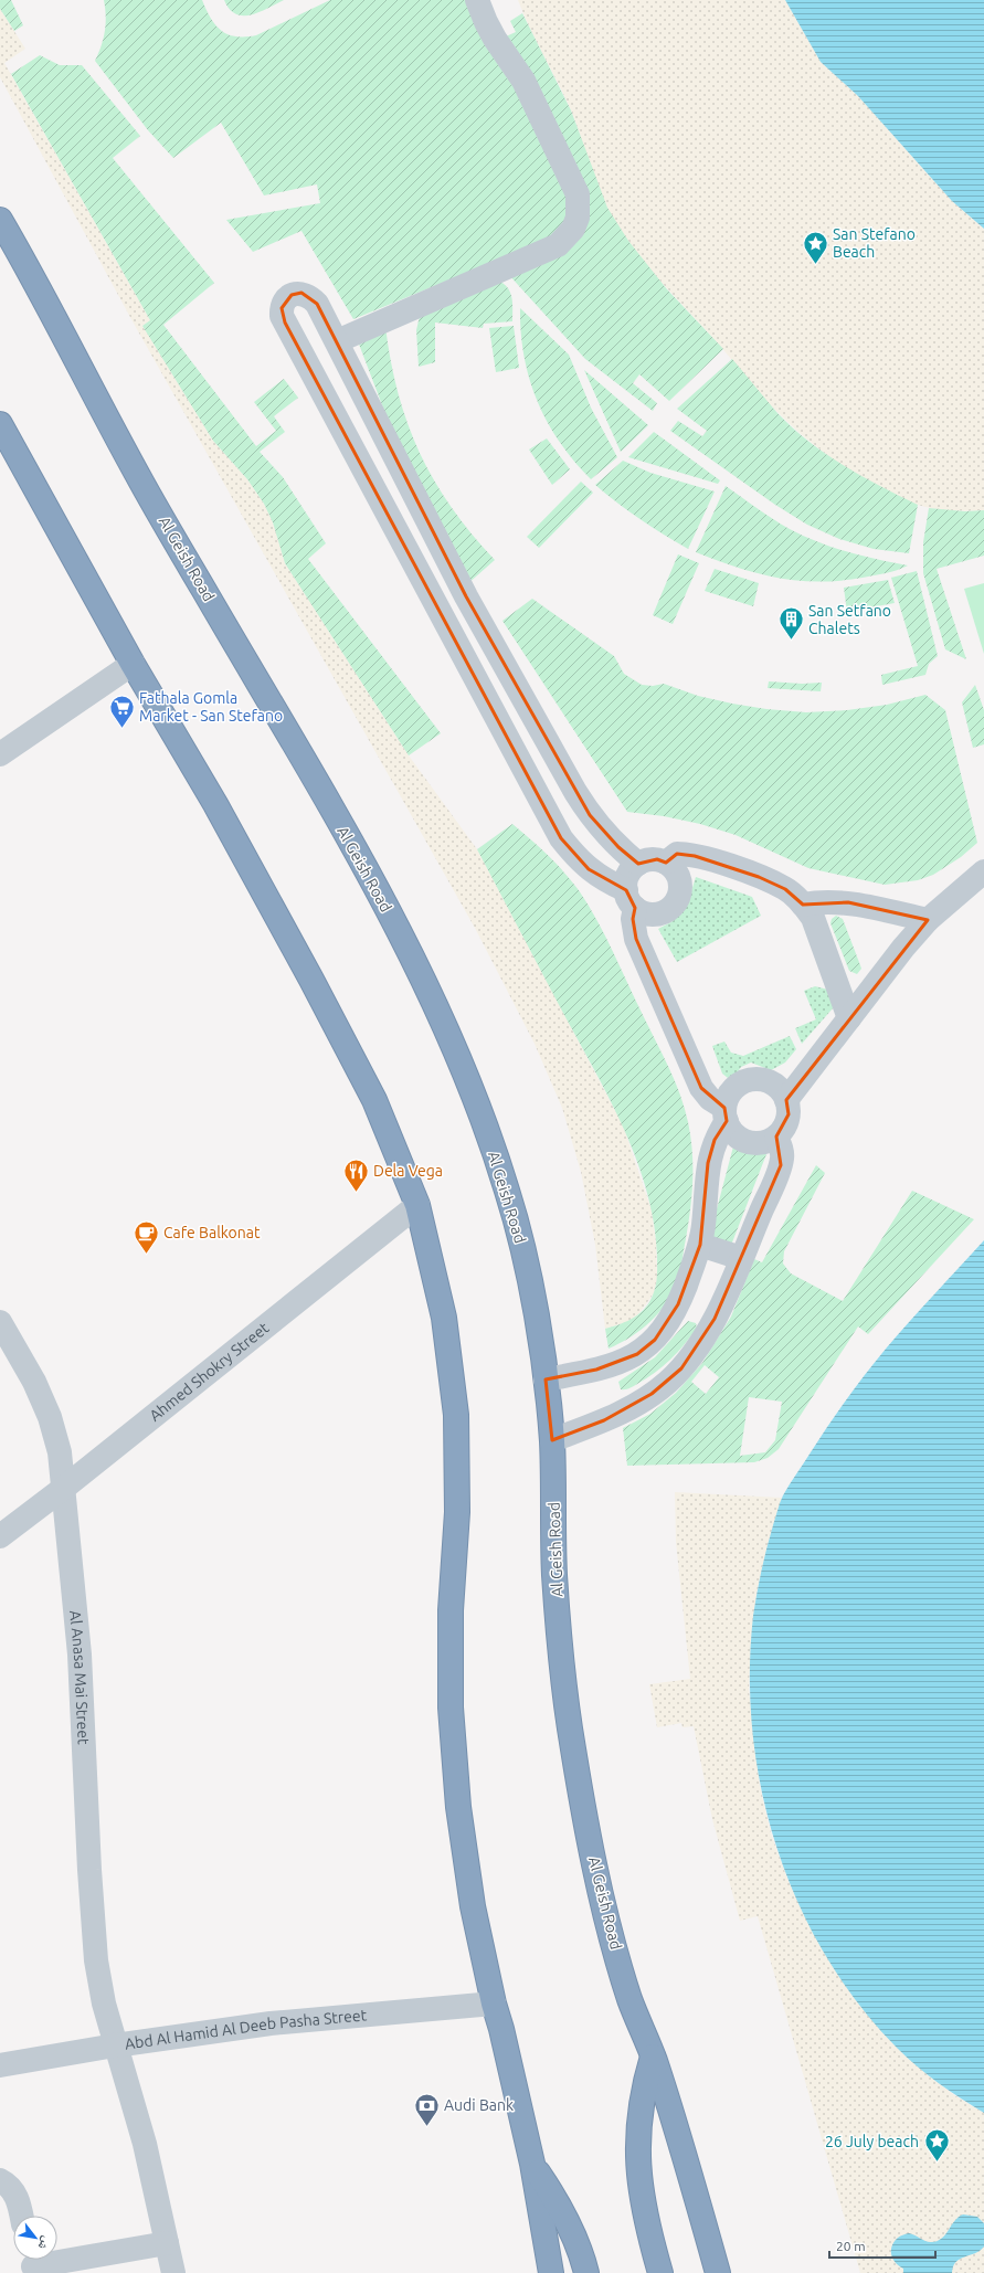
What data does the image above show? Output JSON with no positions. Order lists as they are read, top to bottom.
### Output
{
  "streets": {
    "highway": ["Al Geish Road"],
    "street": ["Ahmed Shokry Street", "Al Anasa Mai Street", "Abd Al Hamid Al Deeb Pasha Street"]
  },
  "crossings": [
    ["Ahmed Shokry Street", "Al Anasa Mai Street"],
    ["Al Anasa Mai Street", "Abd Al Hamid Al Deeb Pasha Street"]
  ],
  "places": {
    "place": ["San Stefano Beach", "26 July beach"],
    "building": ["San Setfano Chalets"],
    "supermarket": ["Fathala Gomla Market - San Stefano"],
    "restaurant": ["Dela Vega"],
    "cafe": ["Cafe Balkonat"],
    "bank": ["Audi Bank"]
  },
  "scale_bar": "20 m",
  "north": "bottom right"
}
